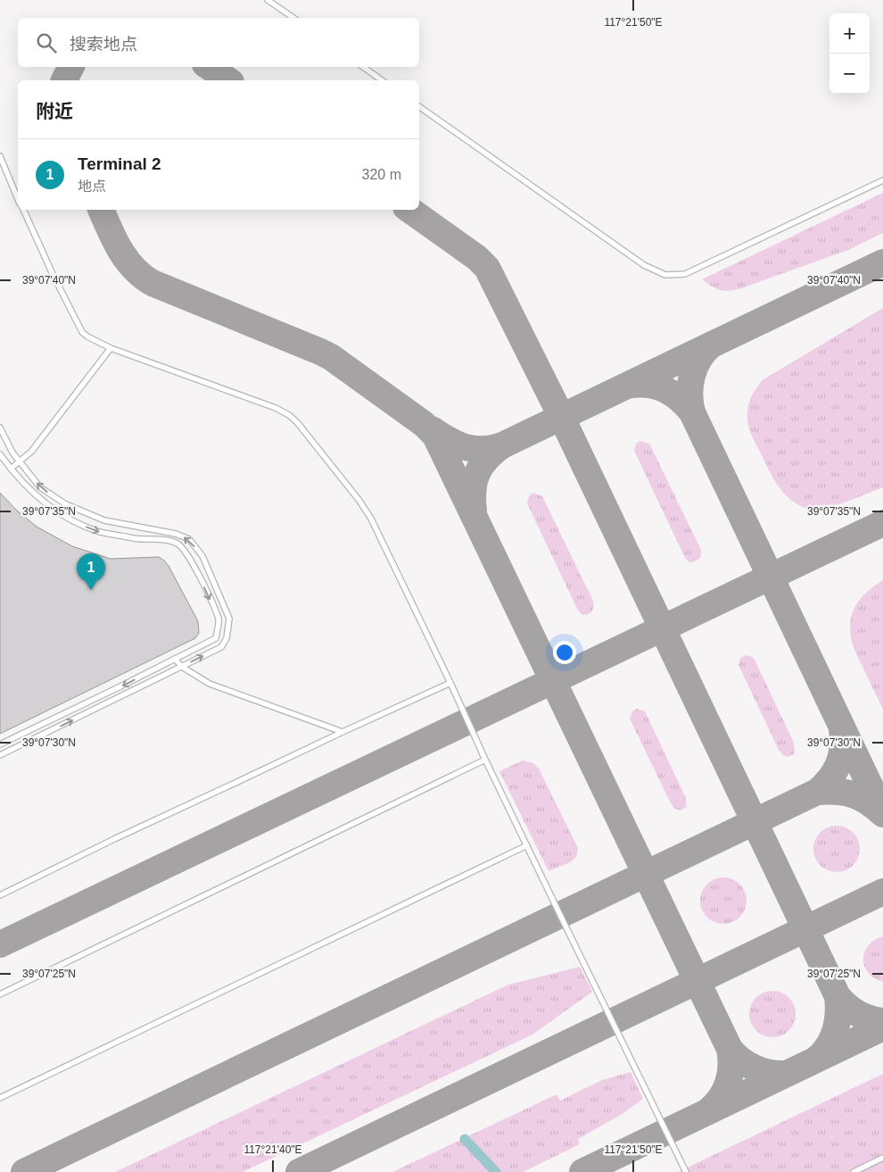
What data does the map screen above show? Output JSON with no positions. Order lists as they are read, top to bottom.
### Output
{
  "page": {
    "map_buttons": ["+", "−"],
    "search": "搜索地点",
    "heading": "附近",
    "list": [
      {
        "mark": "1",
        "name": "Terminal 2",
        "note": "地点",
        "value": "320 m"
      }
    ],
    "pins": "1"
  },
  "coordinates": [
    "117°21'50\"E",
    "39°07'40\"N",
    "39°07'35\"N",
    "39°07'30\"N",
    "39°07'25\"N",
    "117°21'40\"E"
  ]
}
